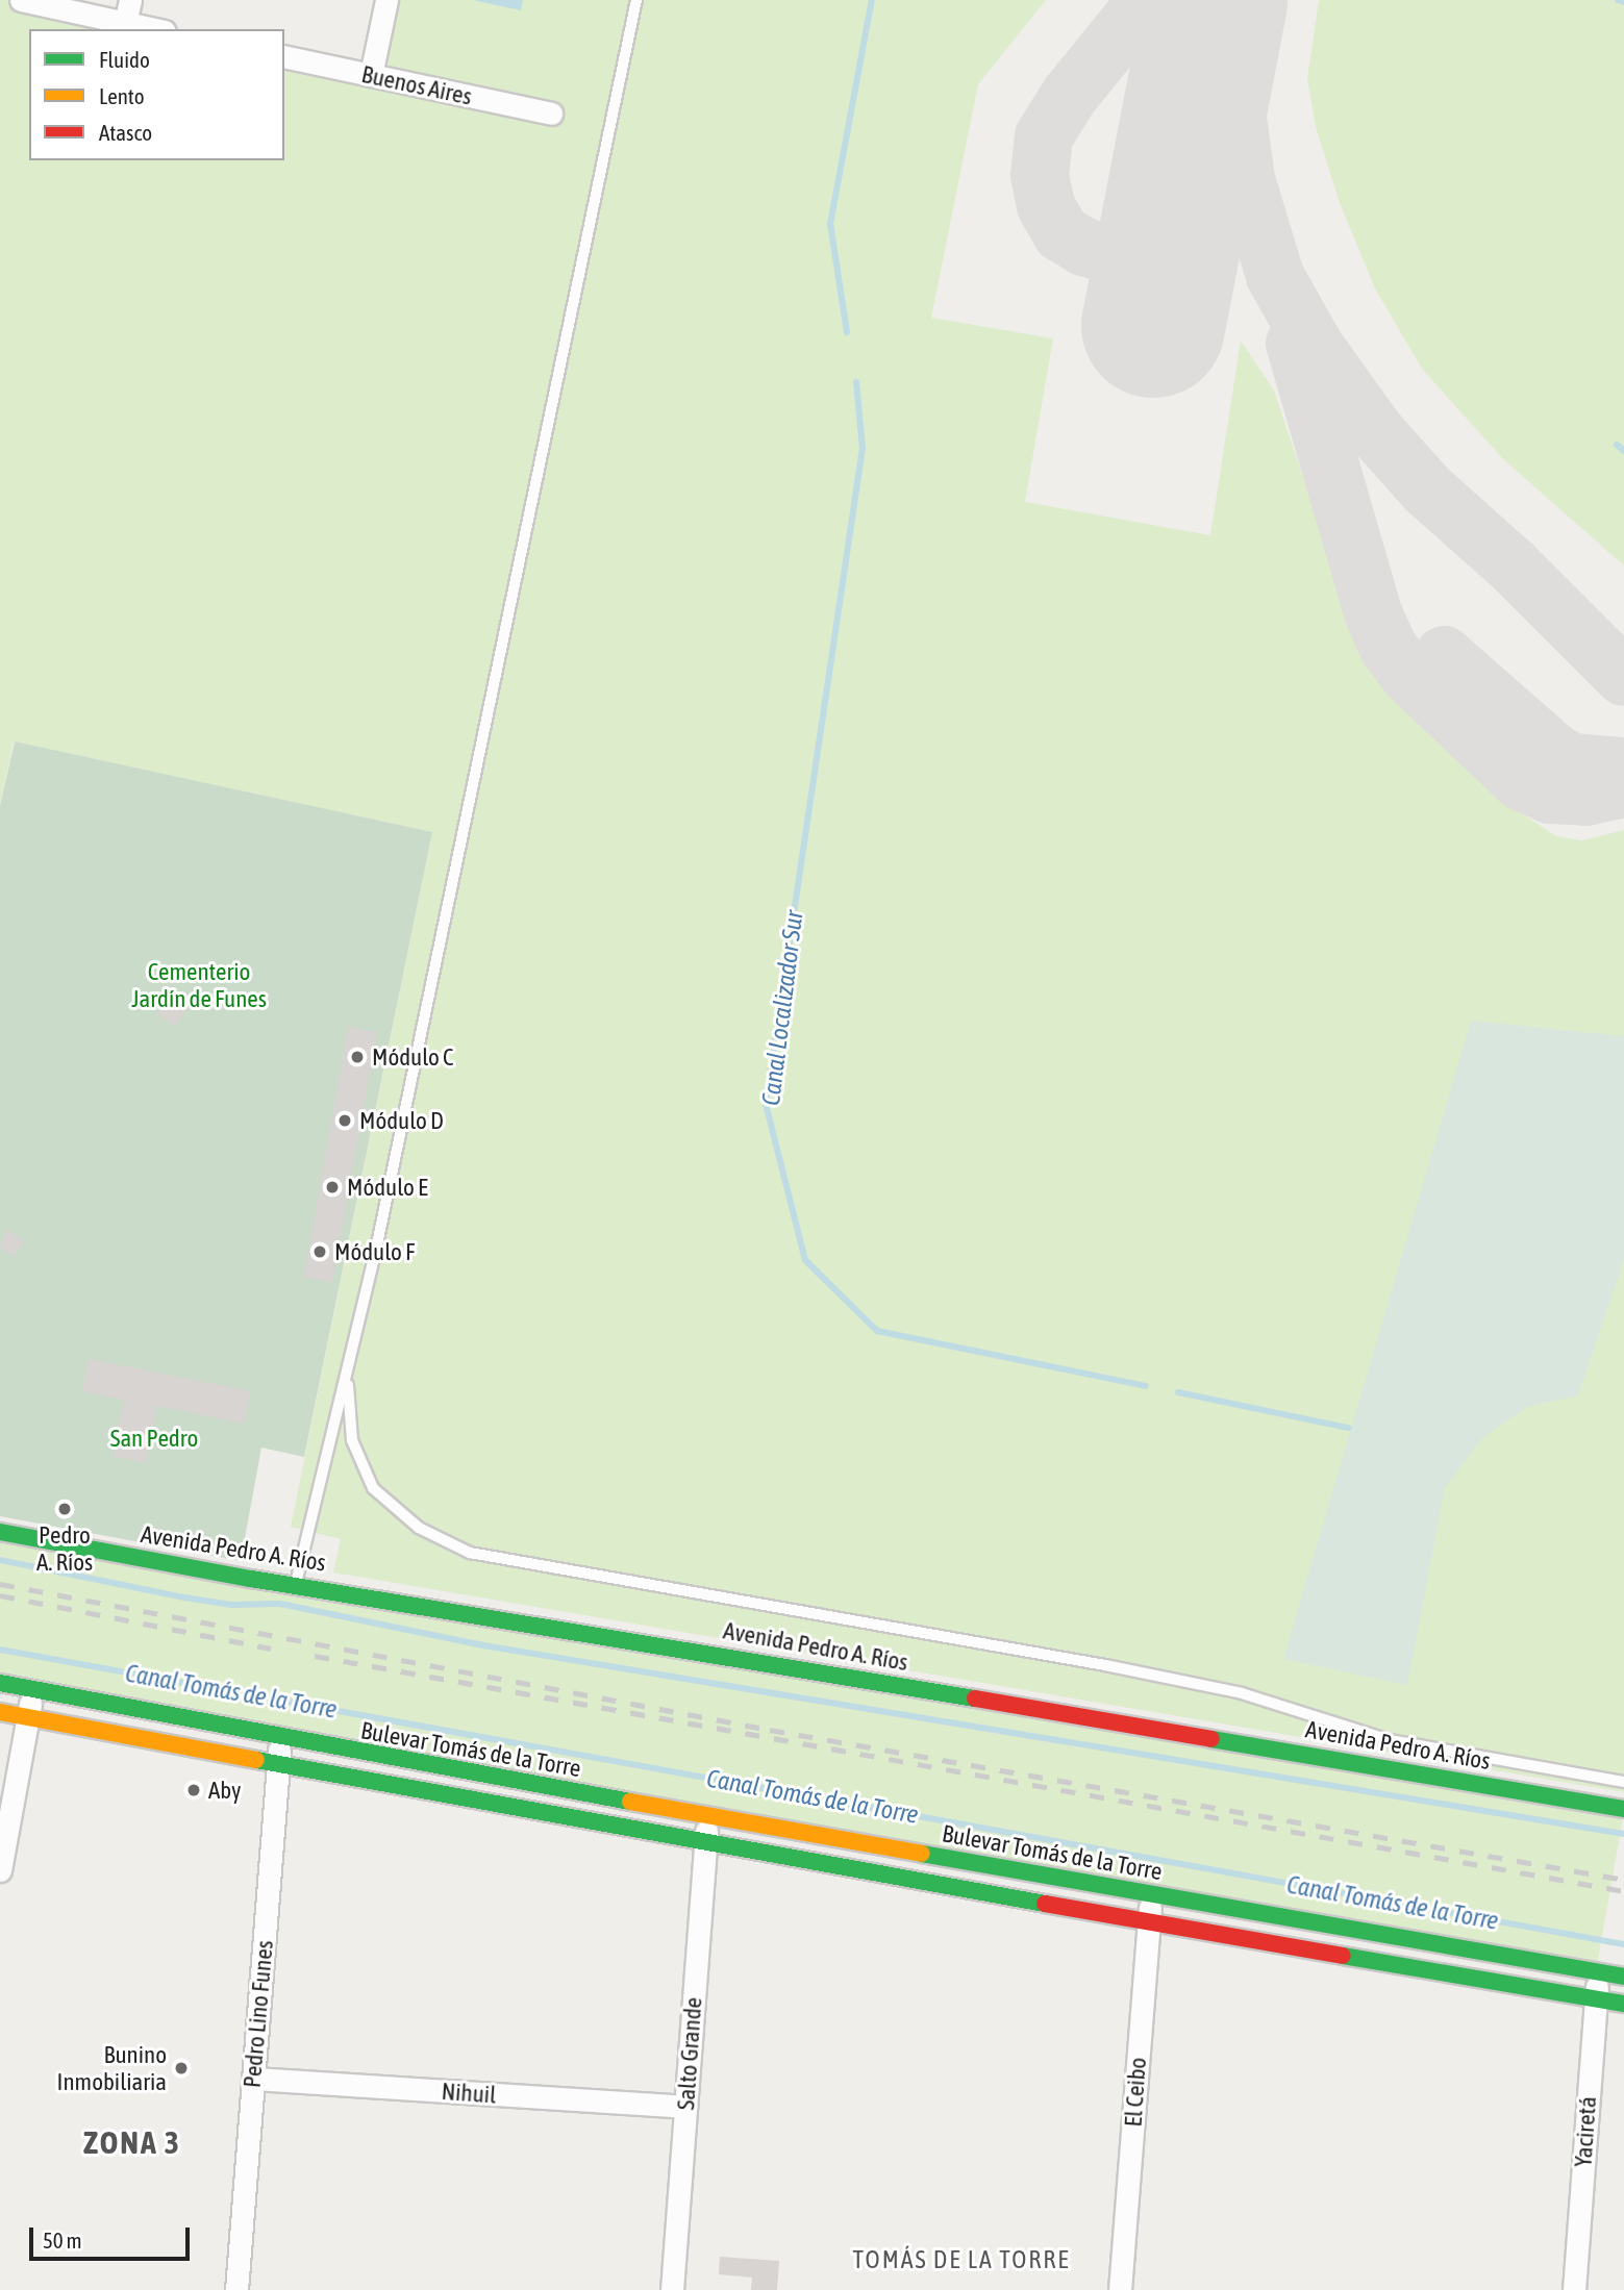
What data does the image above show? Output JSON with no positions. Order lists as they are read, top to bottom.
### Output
{
  "streets": {
    "street": [
      "Buenos Aires",
      "Avenida Pedro A. Ríos",
      "Bulevar Tomás de la Torre",
      "Pedro Lino Funes",
      "Salto Grande",
      "El Ceibo",
      "Nihuil",
      "Yaciretá"
    ]
  },
  "crossings": [
    ["Bulevar Tomás de la Torre", "Pedro Lino Funes"],
    ["Bulevar Tomás de la Torre", "Salto Grande"],
    ["Bulevar Tomás de la Torre", "El Ceibo"],
    ["Bulevar Tomás de la Torre", "Yaciretá"],
    ["Pedro Lino Funes", "Nihuil"],
    ["Salto Grande", "Nihuil"]
  ],
  "districts": ["ZONA 3", "TOMÁS DE LA TORRE"],
  "water": ["Canal Localizador Sur", "Canal Tomás de la Torre"],
  "parks": ["Cementerio Jardín de Funes", "San Pedro"],
  "places": [
    "Módulo C",
    "Módulo D",
    "Módulo E",
    "Módulo F",
    "Pedro A. Ríos",
    "Aby",
    "Bunino Inmobiliaria"
  ],
  "legend": ["Fluido", "Lento", "Atasco"],
  "scale_bar": "50 m"
}
